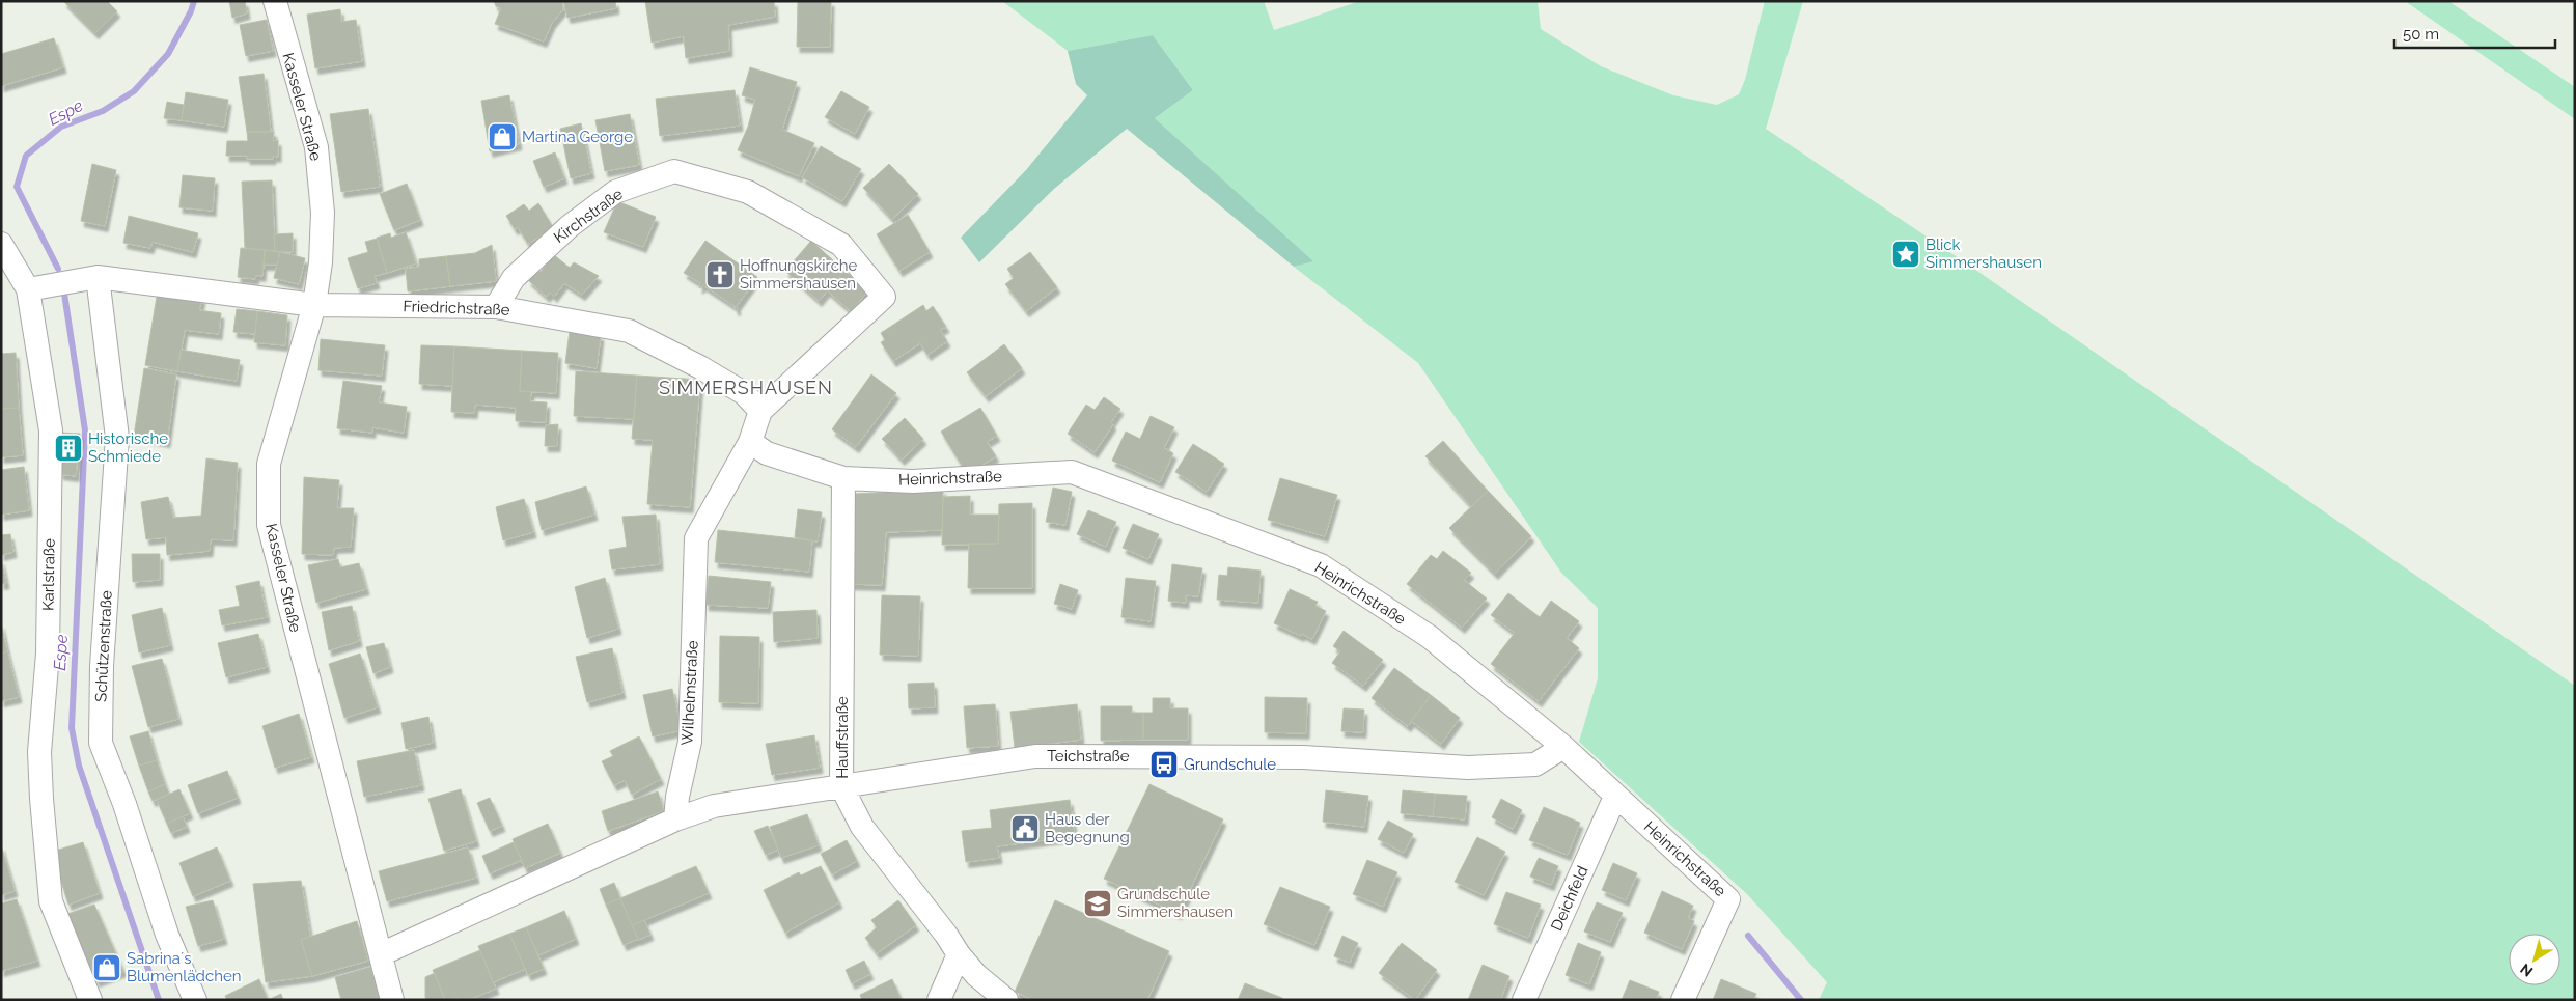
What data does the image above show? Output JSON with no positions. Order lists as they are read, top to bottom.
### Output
{
  "streets": {
    "street": [
      "Kasseler Straße",
      "Kirchstraße",
      "Friedrichstraße",
      "Heinrichstraße",
      "Karlstraße",
      "Schützenstraße",
      "Wilhelmstraße",
      "Hauffstraße",
      "Teichstraße",
      "Deichfeld"
    ]
  },
  "crossings": [
    ["Kasseler Straße", "Friedrichstraße"],
    ["Kirchstraße", "Friedrichstraße"],
    ["Friedrichstraße", "Karlstraße"],
    ["Friedrichstraße", "Schützenstraße"],
    ["Heinrichstraße", "Hauffstraße"],
    ["Heinrichstraße", "Teichstraße"],
    ["Heinrichstraße", "Deichfeld"],
    ["Wilhelmstraße", "Teichstraße"],
    ["Hauffstraße", "Teichstraße"]
  ],
  "districts": ["SIMMERSHAUSEN"],
  "water": ["Espe"],
  "places": {
    "shop": ["Martina George", "Sabrina´s Blumenlädchen"],
    "place": ["Blick Simmershausen"],
    "church": ["Hoffnungskirche Simmershausen"],
    "building": ["Historische Schmiede"],
    "bus stop": ["Grundschule"],
    "public building": ["Haus der Begegnung"],
    "school or university": ["Grundschule Simmershausen"]
  },
  "scale_bar": "50 m",
  "north": "bottom left"
}
